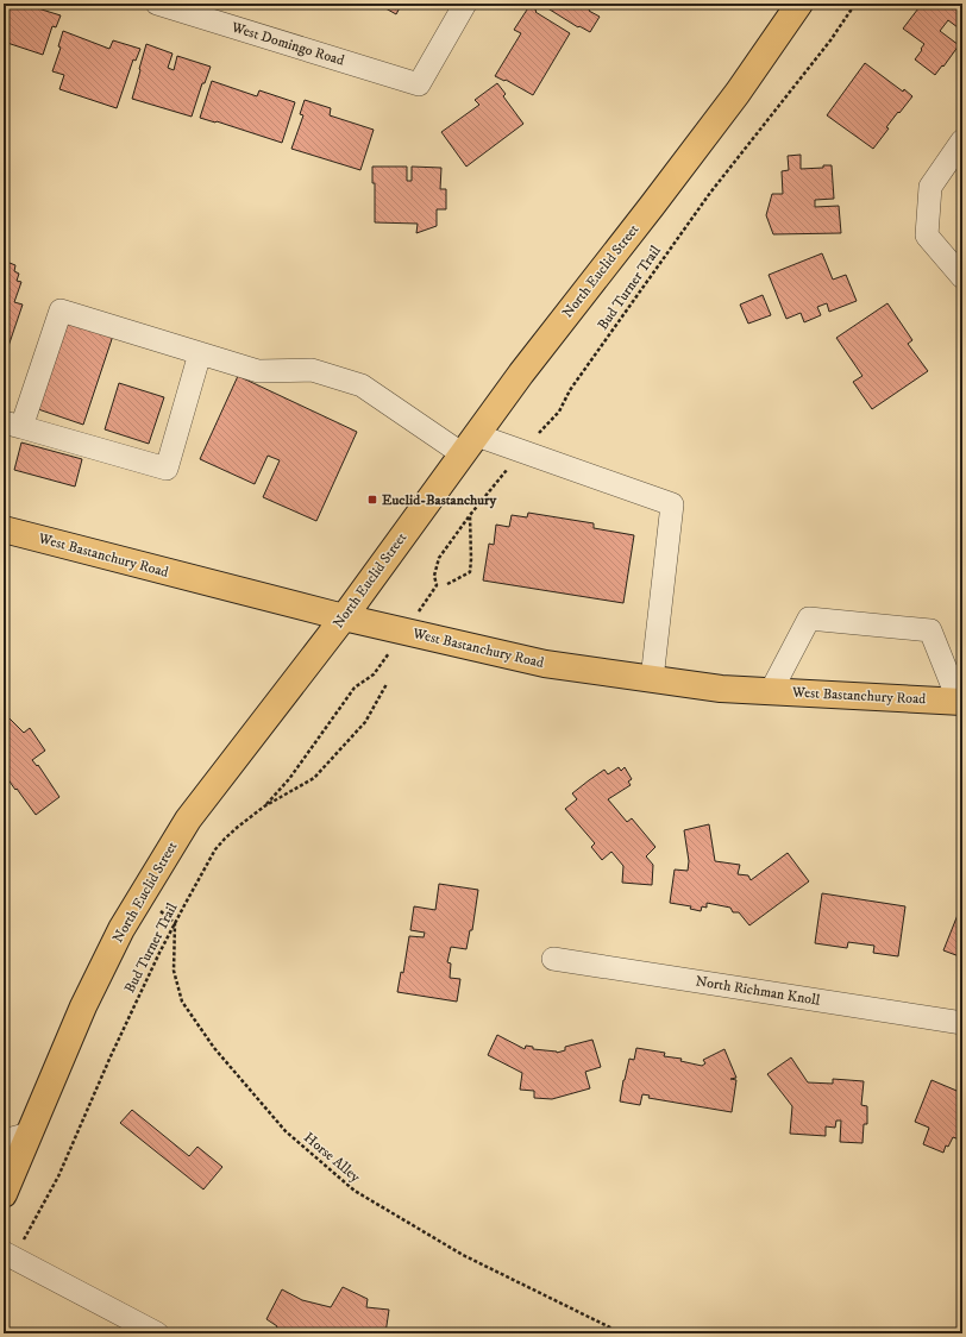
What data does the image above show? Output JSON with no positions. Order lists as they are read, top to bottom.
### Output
{
  "streets": {
    "main road": ["North Euclid Street", "West Bastanchury Road"],
    "street": ["West Domingo Road", "North Richman Knoll"],
    "path": ["Bud Turner Trail", "Horse Alley"]
  },
  "crossings": [
    ["North Euclid Street", "West Bastanchury Road"],
    ["Bud Turner Trail", "West Bastanchury Road"],
    ["Bud Turner Trail", "Horse Alley"]
  ],
  "places": {
    "transit": ["Euclid-Bastanchury"]
  }
}
